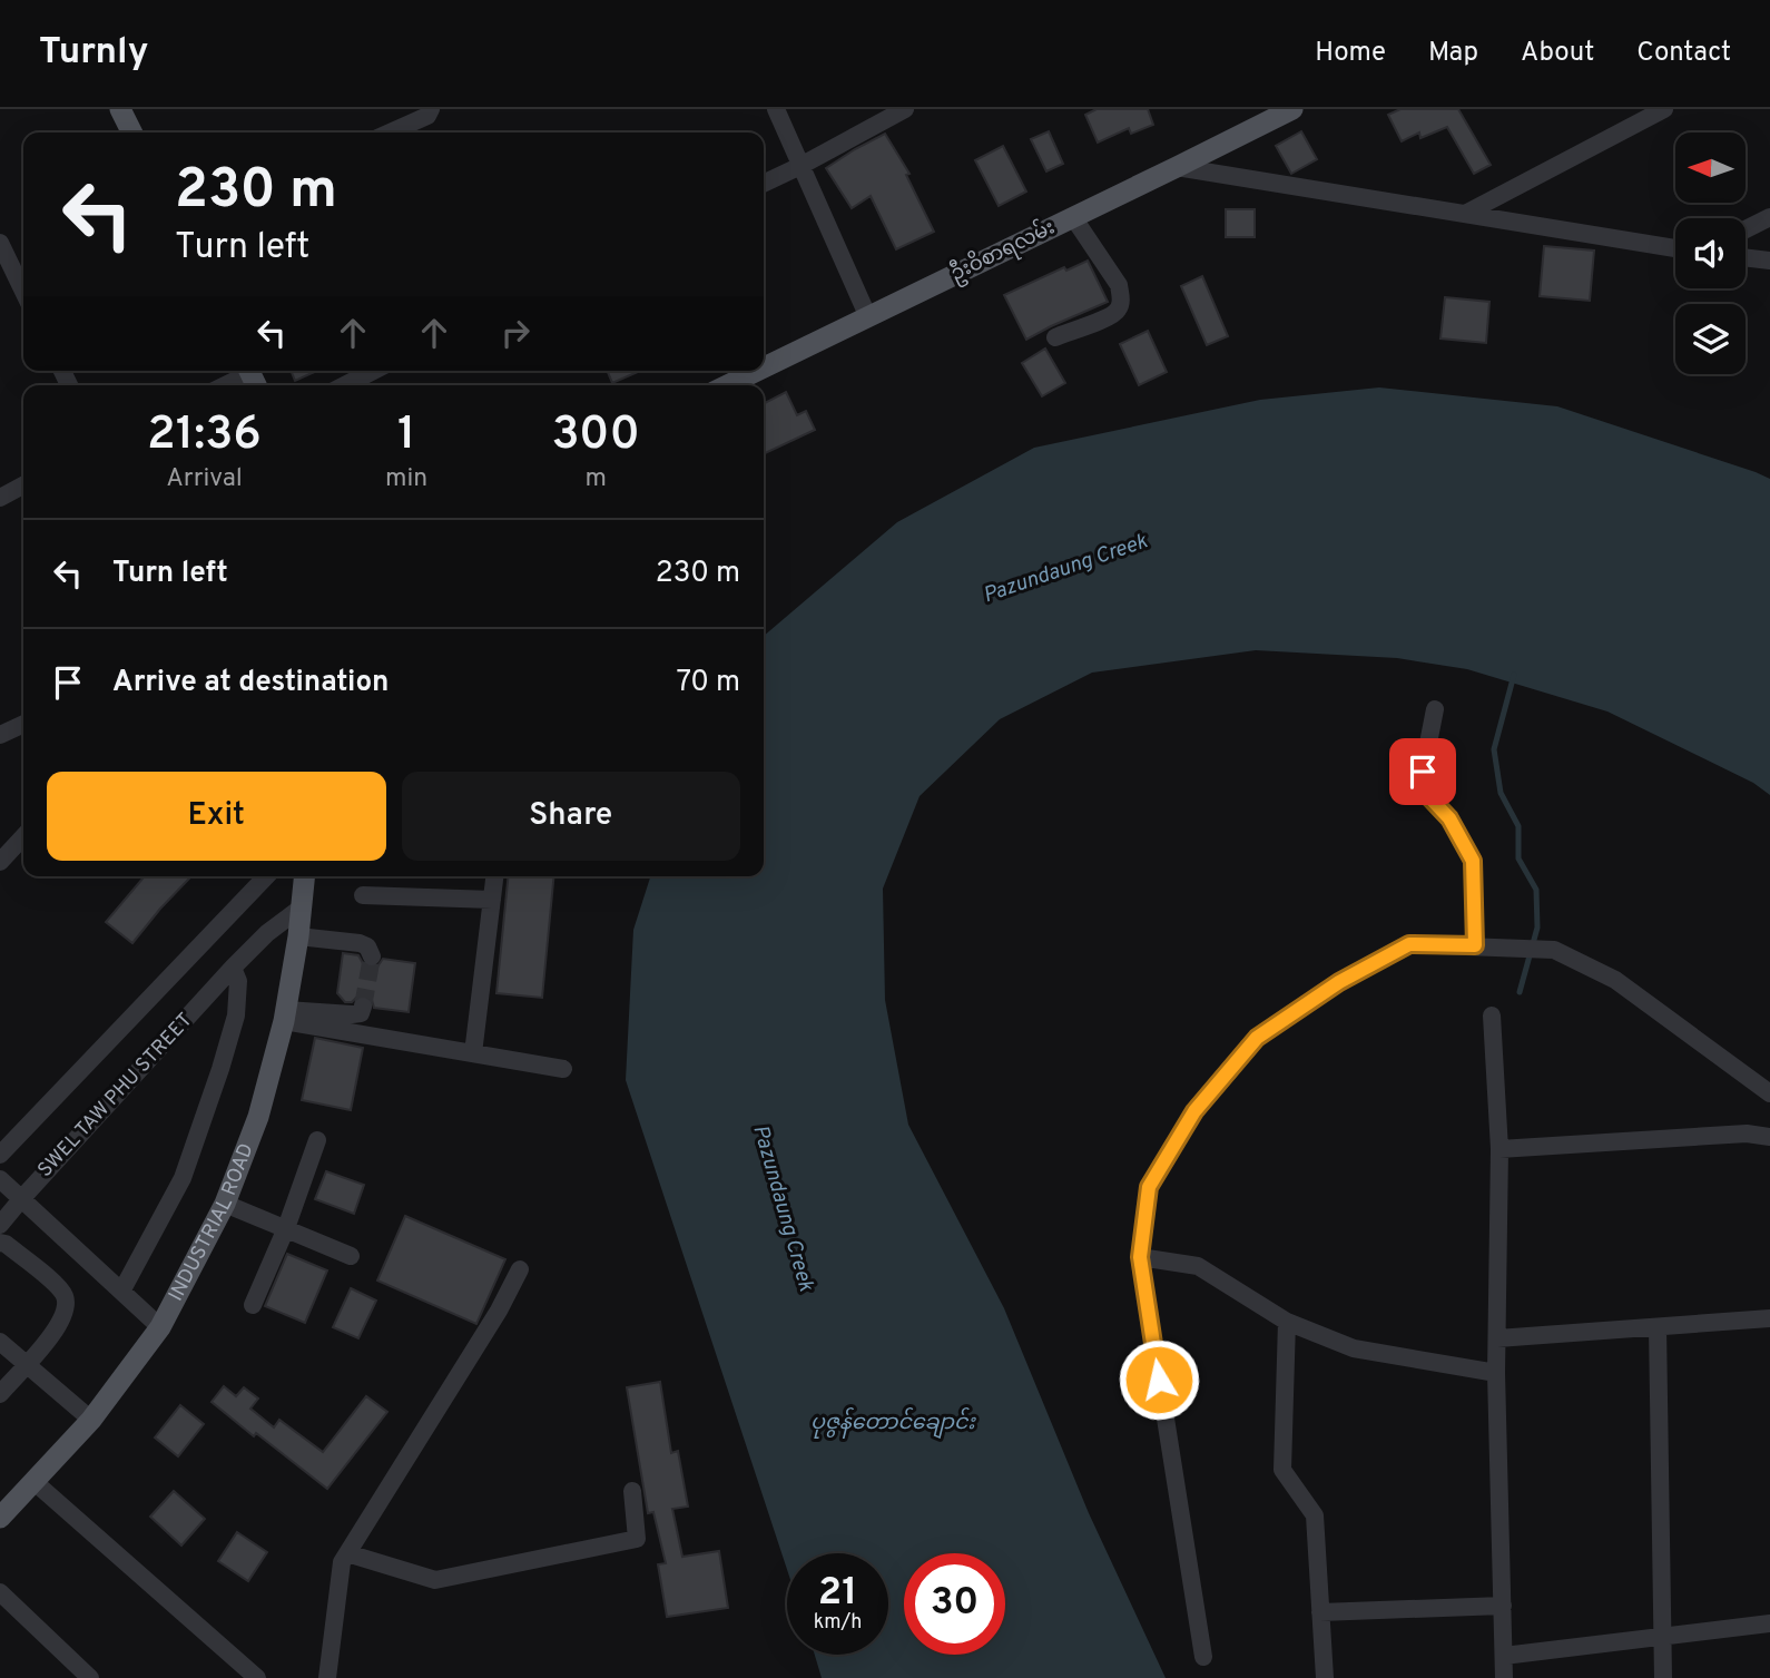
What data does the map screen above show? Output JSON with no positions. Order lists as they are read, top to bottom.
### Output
{
  "streets": {
    "main road": ["ဦးဝိစာရလမ်း", "INDUSTRIAL ROAD"],
    "street": ["SWEL TAW PHU STREET"]
  },
  "crossings": [
    ["SWEL TAW PHU STREET", "INDUSTRIAL ROAD"]
  ],
  "water": ["Pazundaung Creek", "ပုဇွန်တောင်ချောင်း"],
  "north": "left",
  "page": {
    "header": "Turnly",
    "nav": [
      "Home",
      "Map",
      "About",
      "Contact"
    ],
    "turn": ["230 m", "Turn left"],
    "eta": [
      "21:36",
      "Arrival",
      "1",
      "min",
      "300",
      "m"
    ],
    "list": [
      {
        "name": "Turn left",
        "value": "230 m"
      },
      {
        "name": "Arrive at destination",
        "value": "70 m"
      }
    ],
    "buttons": ["Exit", "Share"],
    "speed": "21 km/h",
    "limit": "30"
  }
}
